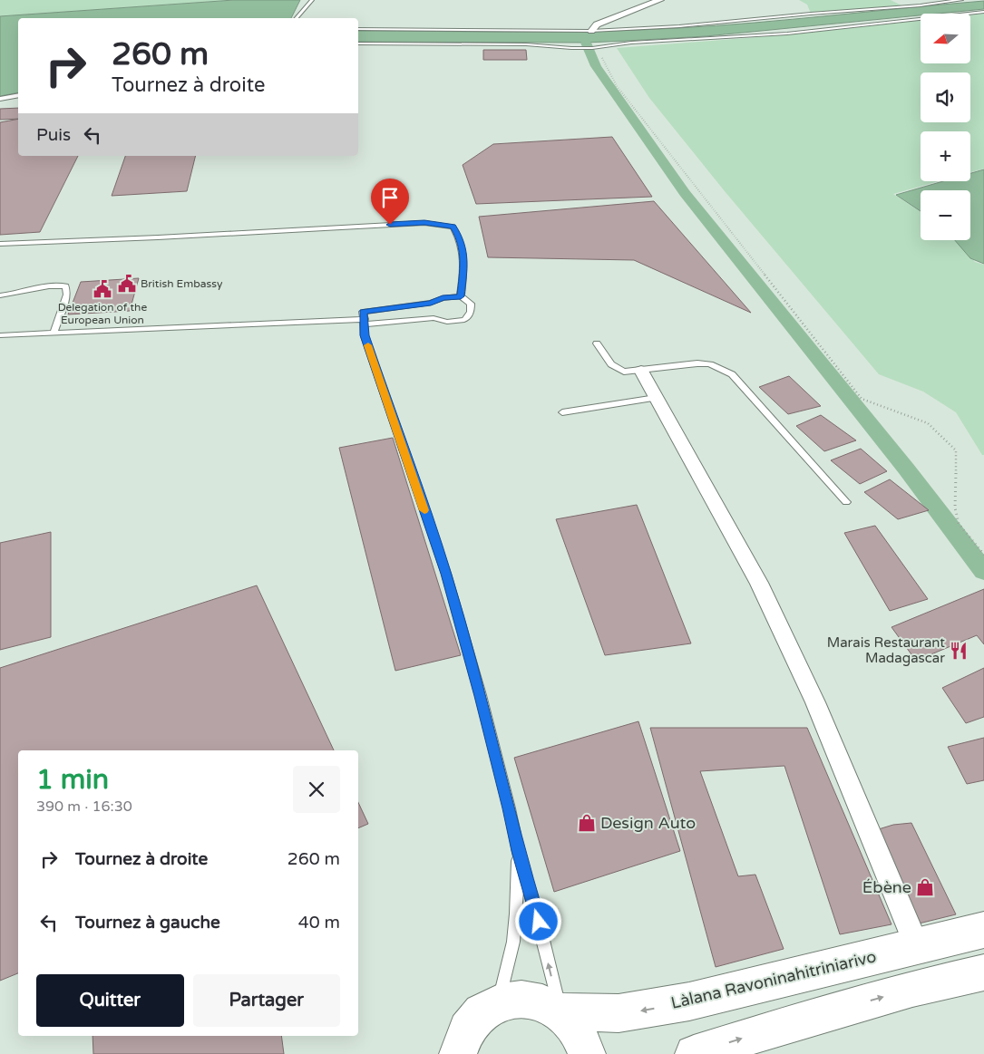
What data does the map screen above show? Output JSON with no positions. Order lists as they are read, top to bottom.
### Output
{
  "streets": {
    "main road": ["Làlana Ravoninahitriniarivo"]
  },
  "places": {
    "public building": ["British Embassy", "Delegation of the European Union"],
    "restaurant": ["Marais Restaurant Madagascar"],
    "shop": ["Design Auto", "Ébène"]
  },
  "north": "left",
  "page": {
    "map_buttons": ["+", "−"],
    "turn": ["260 m", "Tournez à droite"],
    "then": "Puis",
    "heading": ["1 min", "390 m · 16:30"],
    "list": [
      {
        "name": "Tournez à droite",
        "value": "260 m"
      },
      {
        "name": "Tournez à gauche",
        "value": "40 m"
      }
    ],
    "buttons": ["Quitter", "Partager"]
  }
}
